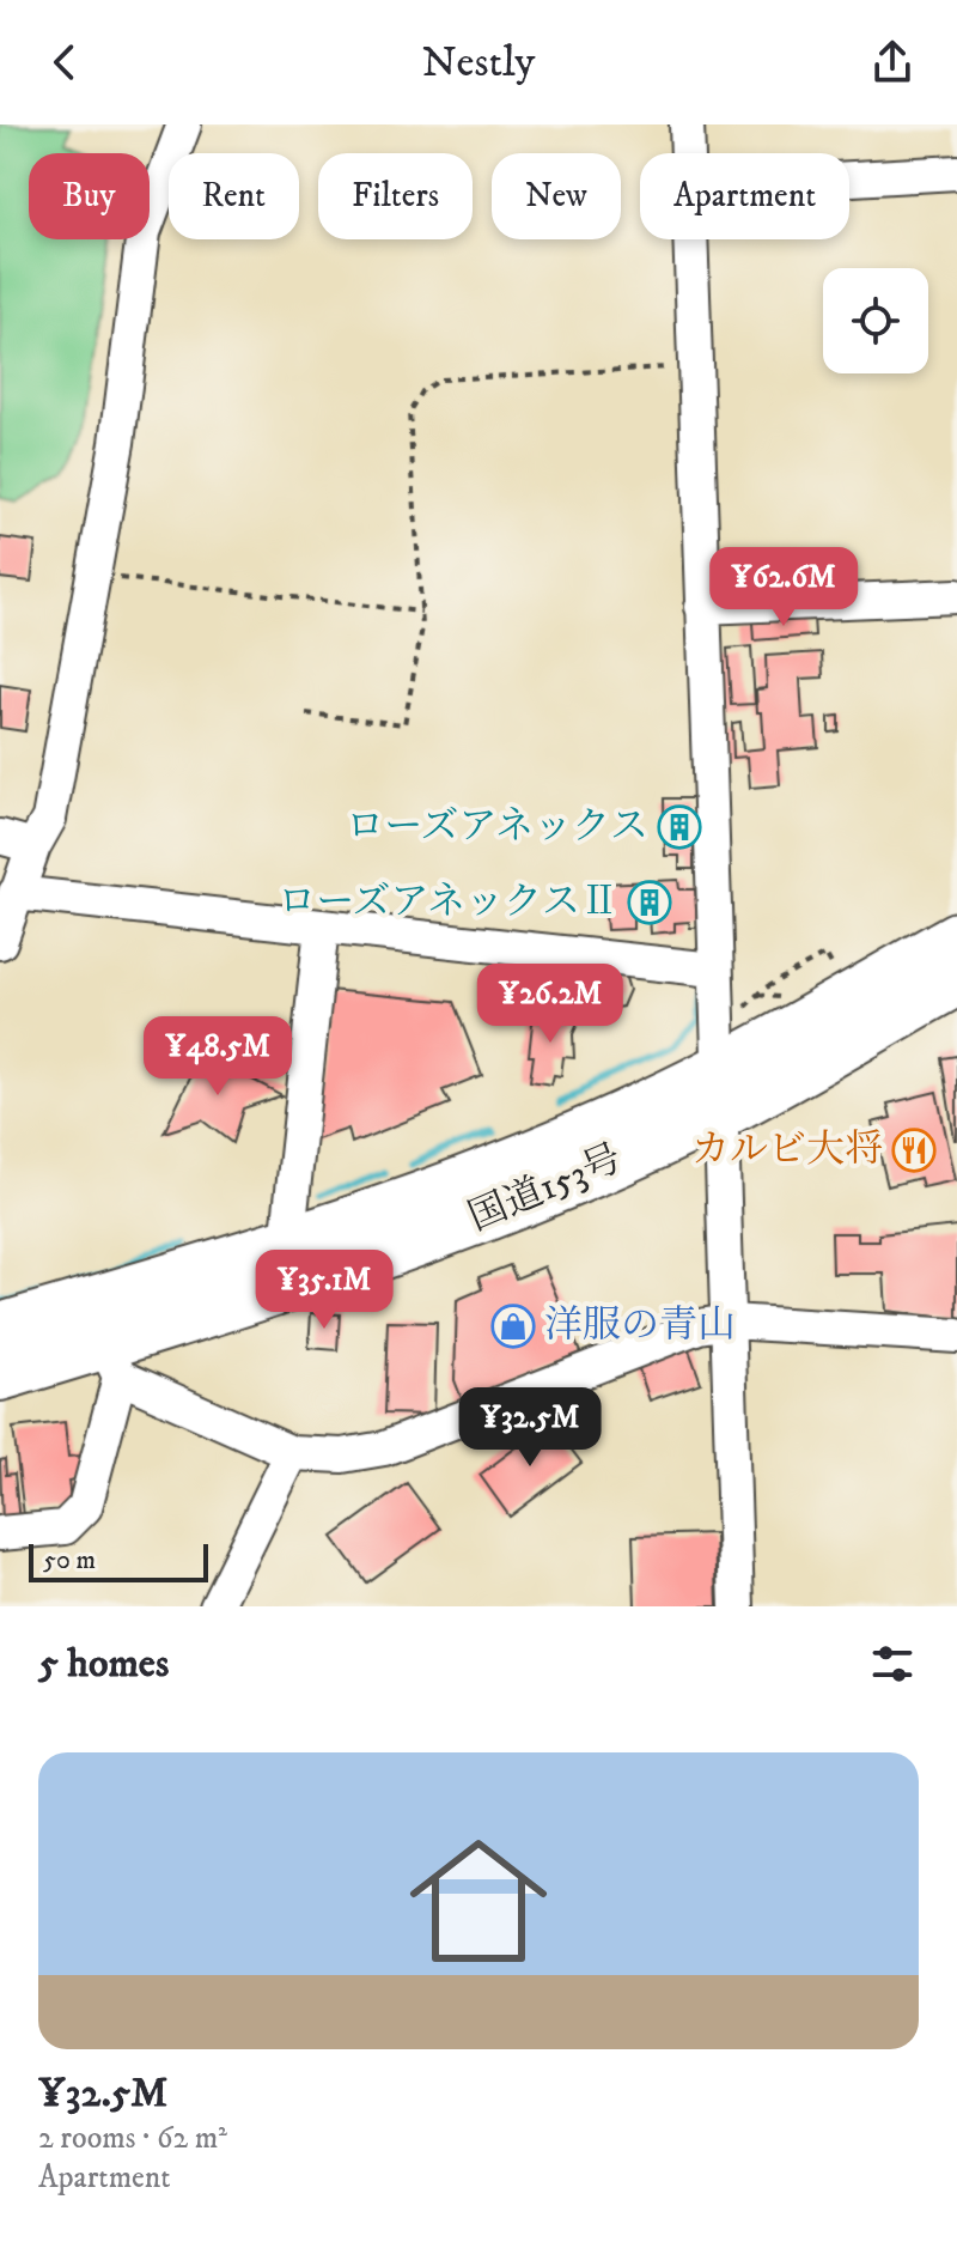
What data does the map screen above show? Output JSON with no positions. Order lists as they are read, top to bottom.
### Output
{
  "streets": {
    "highway": ["国道153号"]
  },
  "places": {
    "building": ["ローズアネックス", "ローズアネックスⅡ"],
    "restaurant": ["カルビ大将"],
    "shop": ["洋服の青山"]
  },
  "scale_bar": "50 m",
  "page": {
    "header": "Nestly",
    "chip": [
      "Buy",
      "Rent",
      "Filters",
      "New",
      "Apartment"
    ],
    "price": [
      "¥62.6M",
      "¥26.2M",
      "¥48.5M",
      "¥35.1M",
      "¥32.5M"
    ],
    "scale": "50 m",
    "heading": "5 homes",
    "list": [
      {
        "name": "¥32.5M",
        "note": "2 rooms · 62 m² · Apartment"
      }
    ]
  }
}
